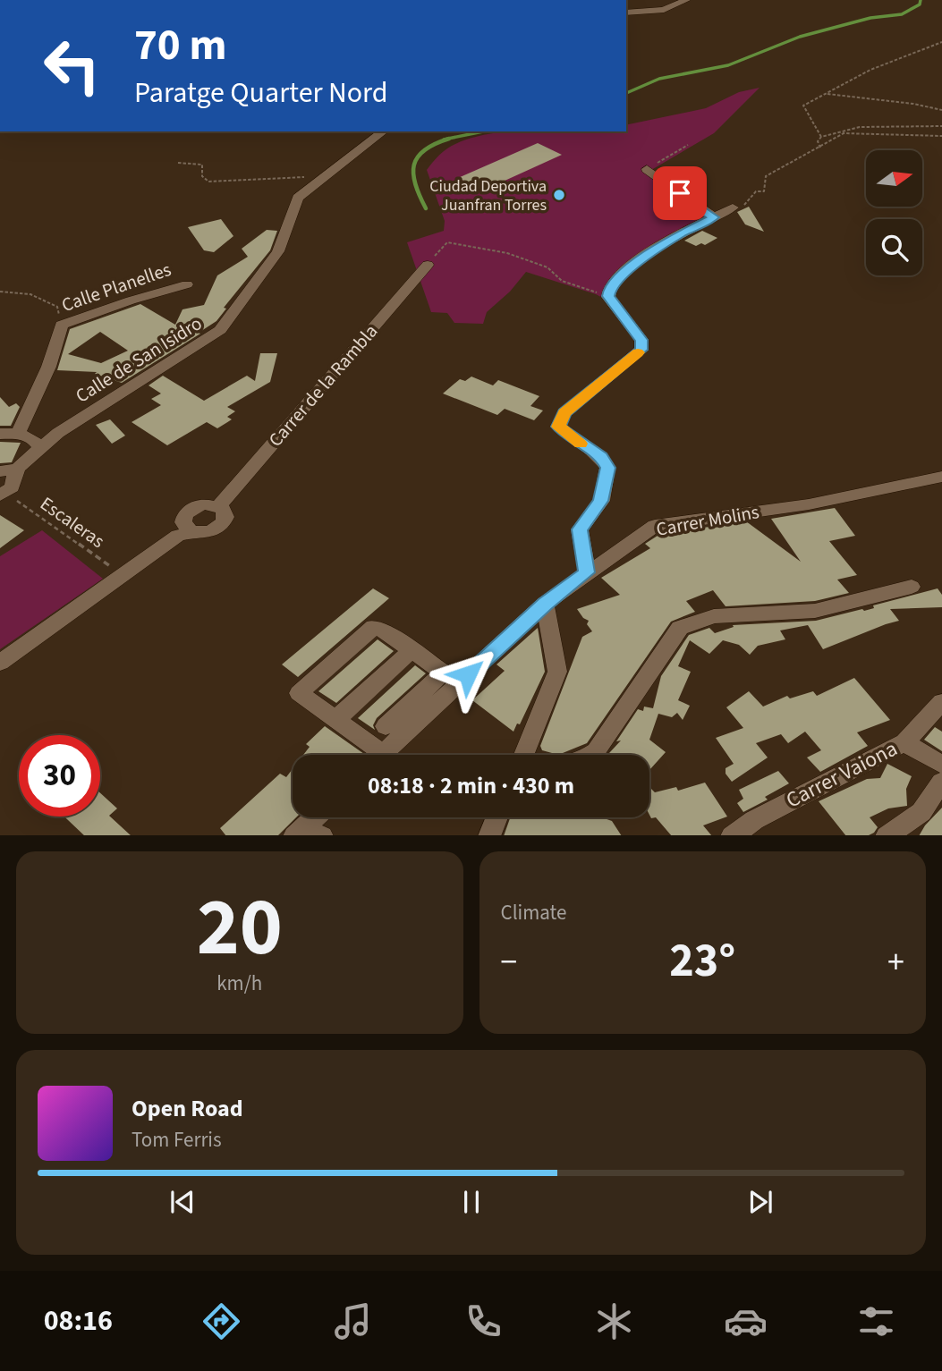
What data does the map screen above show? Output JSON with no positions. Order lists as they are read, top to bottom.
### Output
{
  "streets": {
    "street": [
      "Calle Planelles",
      "Calle de San Isidro",
      "Carrer de la Rambla",
      "Carrer Molins",
      "Carrer Vaiona"
    ],
    "path": ["Escaleras"]
  },
  "places": ["Ciudad Deportiva Juanfran Torres"],
  "north": "right",
  "page": {
    "turn": ["70 m", "Paratge Quarter Nord"],
    "limit": "30",
    "trip": "08:18 · 2 min · 430 m",
    "tile": [
      ["20", "km/h"],
      "Climate"
    ],
    "heat": ["−", "23°", "+"],
    "song": ["Open Road", "Tom Ferris"],
    "tabs": "08:16"
  }
}
